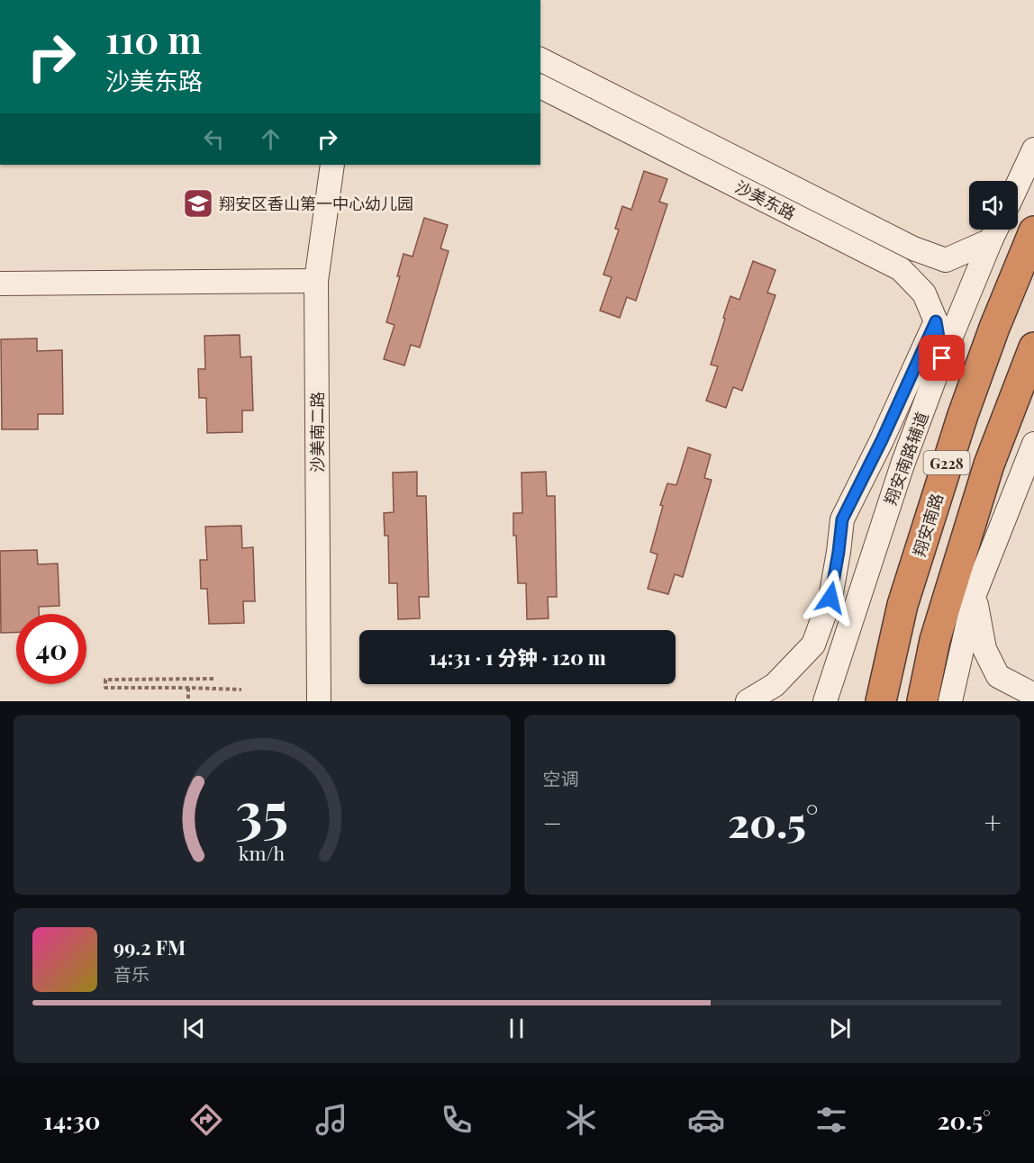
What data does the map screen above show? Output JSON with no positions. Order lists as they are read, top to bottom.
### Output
{
  "streets": {
    "highway": ["G228", "翔安南路"],
    "street": ["沙美东路", "沙美南二路", "翔安南路辅道"]
  },
  "crossings": [
    ["沙美东路", "翔安南路辅道"]
  ],
  "places": {
    "school or university": ["翔安区香山第一中心幼儿园"]
  },
  "page": {
    "turn": ["110 m", "沙美东路"],
    "limit": "40",
    "trip": "14:31 · 1 分钟 · 120 m",
    "tile": "空调",
    "heat": ["−", "20.5°", "+"],
    "song": ["99.2 FM", "音乐"],
    "tabs": ["14:30", "20.5°"],
    "gauge": ["35", "km/h"]
  }
}
